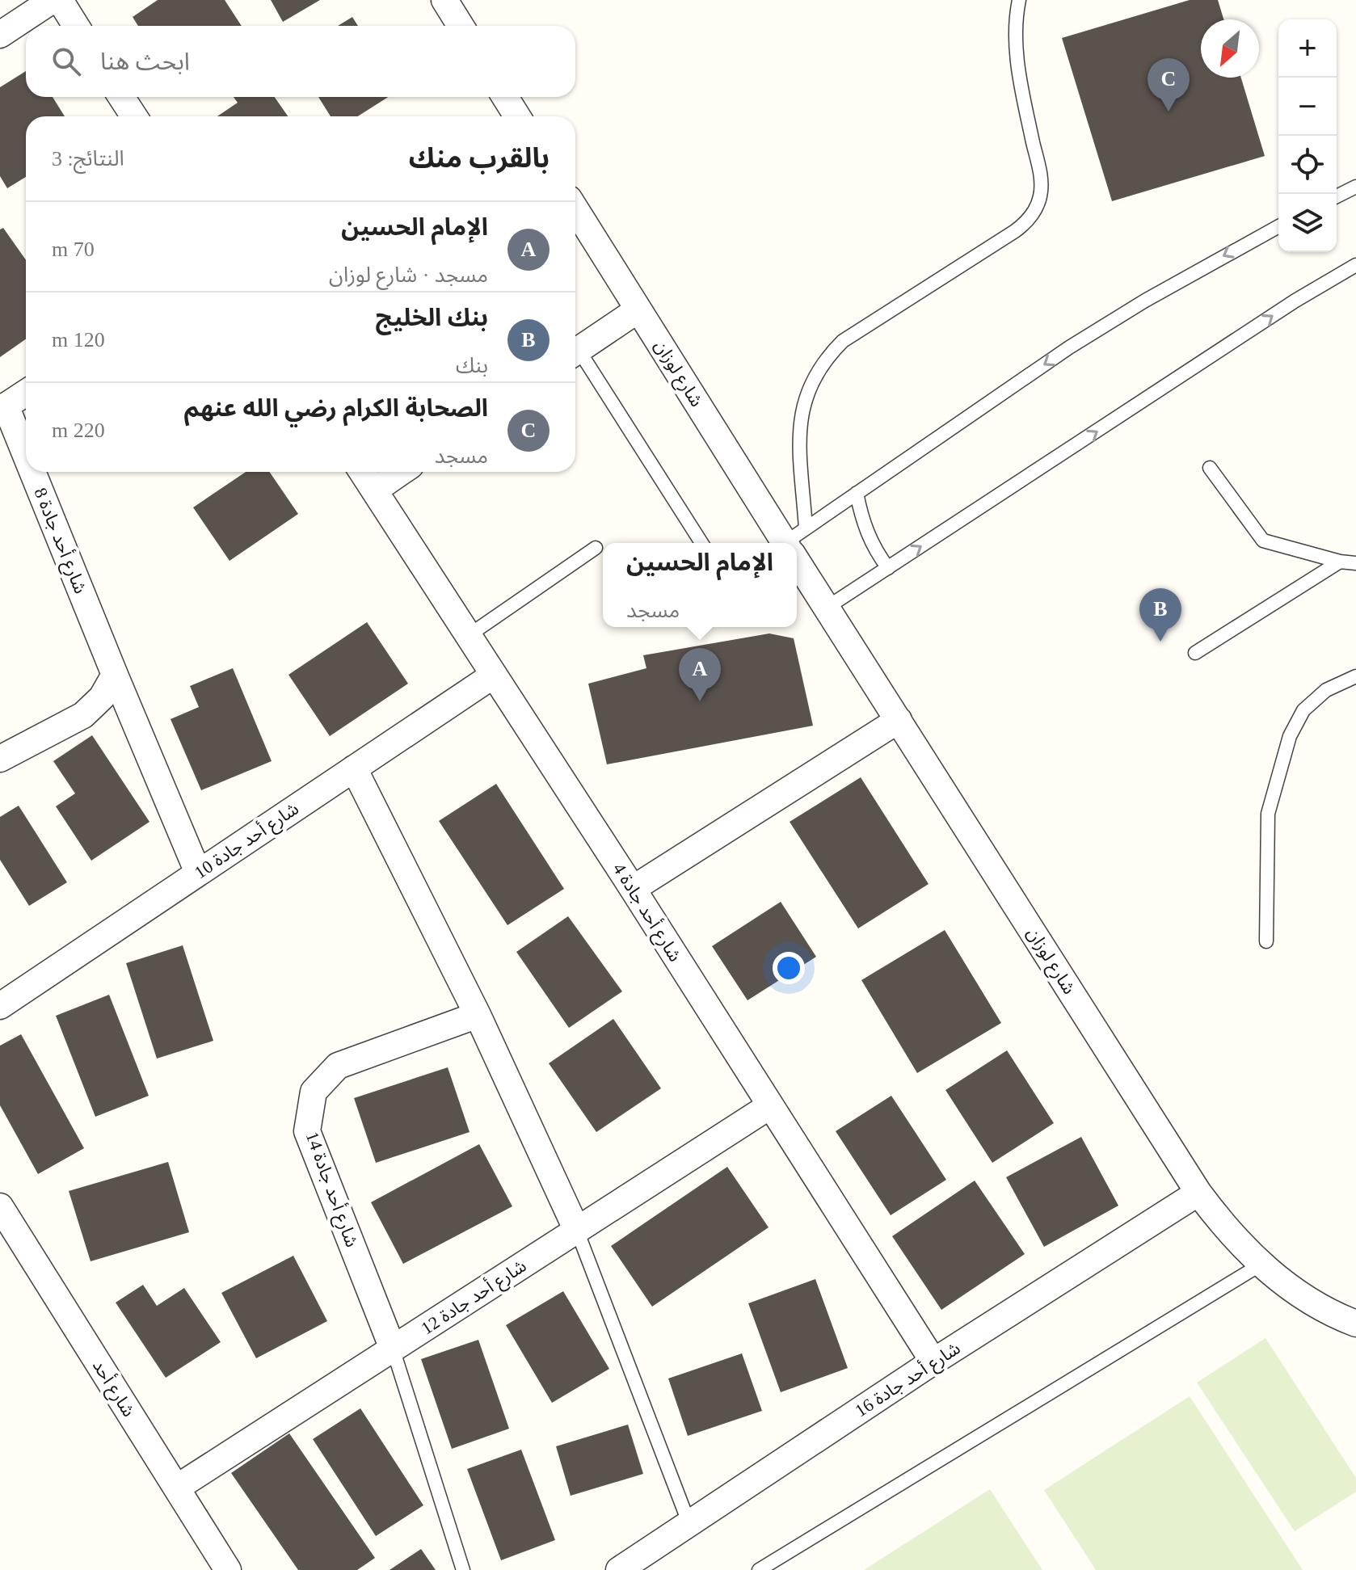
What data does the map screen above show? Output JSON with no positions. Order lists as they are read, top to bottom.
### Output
{
  "streets": {
    "street": [
      "شارع لوزان",
      "شارع أحد جادة 8",
      "شارع أحد جادة 10",
      "شارع أحد جادة 4",
      "شارع أحد جادة 14",
      "شارع أحد جادة 12",
      "شارع أحد جادة 16",
      "شارع أحد"
    ]
  },
  "crossings": [
    ["شارع لوزان", "شارع أحد جادة 16"],
    ["شارع أحد جادة 8", "شارع أحد جادة 10"],
    ["شارع أحد جادة 10", "شارع أحد جادة 4"],
    ["شارع أحد جادة 4", "شارع أحد جادة 12"],
    ["شارع أحد جادة 4", "شارع أحد جادة 16"],
    ["شارع أحد جادة 14", "شارع أحد جادة 12"],
    ["شارع أحد جادة 12", "شارع أحد"]
  ],
  "north": "bottom left",
  "page": {
    "map_buttons": ["+", "−"],
    "search": "ابحث هنا",
    "pins": ["C", "B", "A"],
    "heading": ["بالقرب منك", "النتائج: 3"],
    "list": [
      {
        "mark": "A",
        "name": "الإمام الحسين",
        "note": "مسجد · شارع لوزان",
        "value": "70 m"
      },
      {
        "mark": "B",
        "name": "بنك الخليج",
        "note": "بنك",
        "value": "120 m"
      },
      {
        "mark": "C",
        "name": "الصحابة الكرام رضي الله عنهم",
        "note": "مسجد",
        "value": "220 m"
      }
    ],
    "popup": ["الإمام الحسين", "مسجد"]
  }
}
